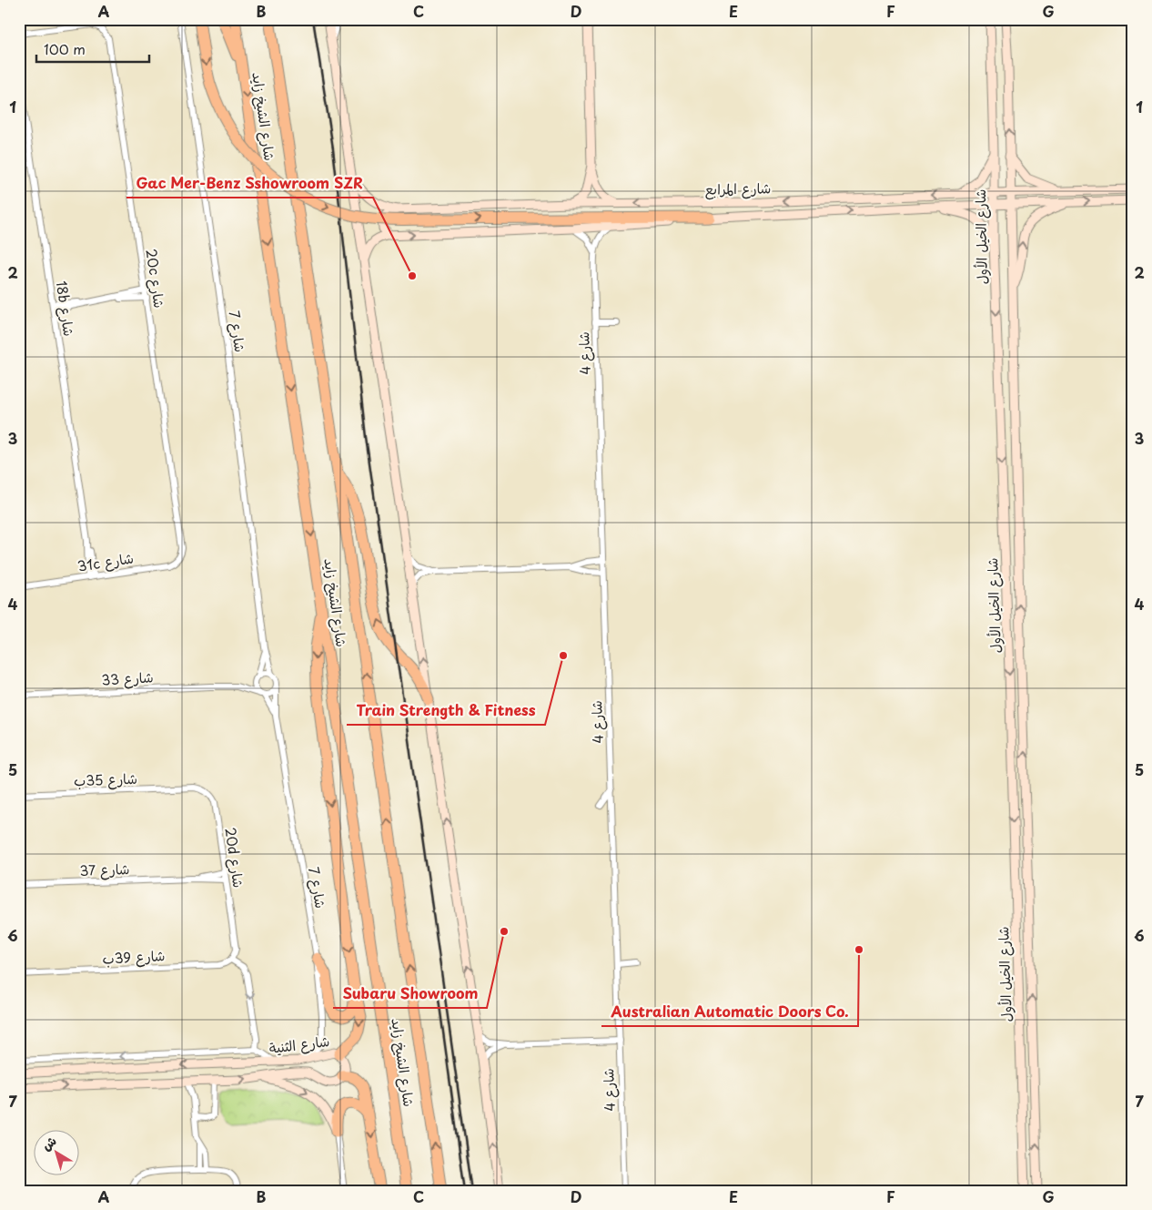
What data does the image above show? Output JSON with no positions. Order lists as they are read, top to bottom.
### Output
{
  "streets": {
    "highway": ["شارع الشيخ زايد"],
    "main road": ["شارع المرابع", "شارع الخيل الأول", "شارع الثنية"],
    "street": [
      "20c شارع",
      "18b شارع",
      "شارع 7",
      "شارع 4",
      "31c شارع",
      "شارع 33",
      "شارع 35ب",
      "20d شارع",
      "شارع 37",
      "شارع 39ب"
    ]
  },
  "crossings": [
    ["شارع المرابع", "شارع الخيل الأول"],
    ["شارع المرابع", "شارع 4"],
    ["20c شارع", "31c شارع"],
    ["18b شارع", "31c شارع"],
    ["شارع 7", "شارع 33"],
    ["شارع 7", "شارع الثنية"],
    ["شارع 35ب", "20d شارع"],
    ["20d شارع", "شارع 37"],
    ["20d شارع", "شارع 39ب"]
  ],
  "places": [
    "Gac Mer-Benz Sshowroom SZR",
    "Train Strength & Fitness",
    "Subaru Showroom",
    "Australian Automatic Doors Co."
  ],
  "scale_bar": "100 m",
  "north": "top left",
  "grid": {
    "columns": [
      "A",
      "B",
      "C",
      "D",
      "E",
      "F",
      "G"
    ],
    "rows": [
      "1",
      "2",
      "3",
      "4",
      "5",
      "6",
      "7"
    ]
  }
}
